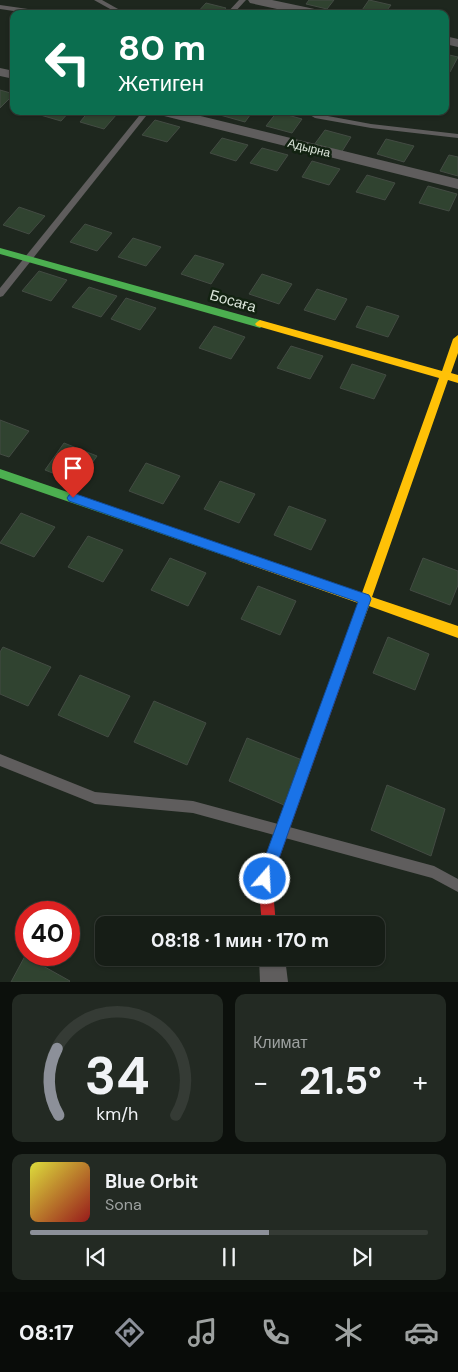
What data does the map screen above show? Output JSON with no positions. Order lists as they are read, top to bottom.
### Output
{
  "streets": {
    "street": ["Адырна", "Босаға"]
  },
  "page": {
    "turn": ["80 m", "Жетиген"],
    "limit": "40",
    "trip": "08:18 · 1 мин · 170 m",
    "tile": "Климат",
    "heat": ["−", "21.5°", "+"],
    "song": ["Blue Orbit", "Sona"],
    "tabs": "08:17",
    "gauge": ["34", "km/h"]
  }
}
